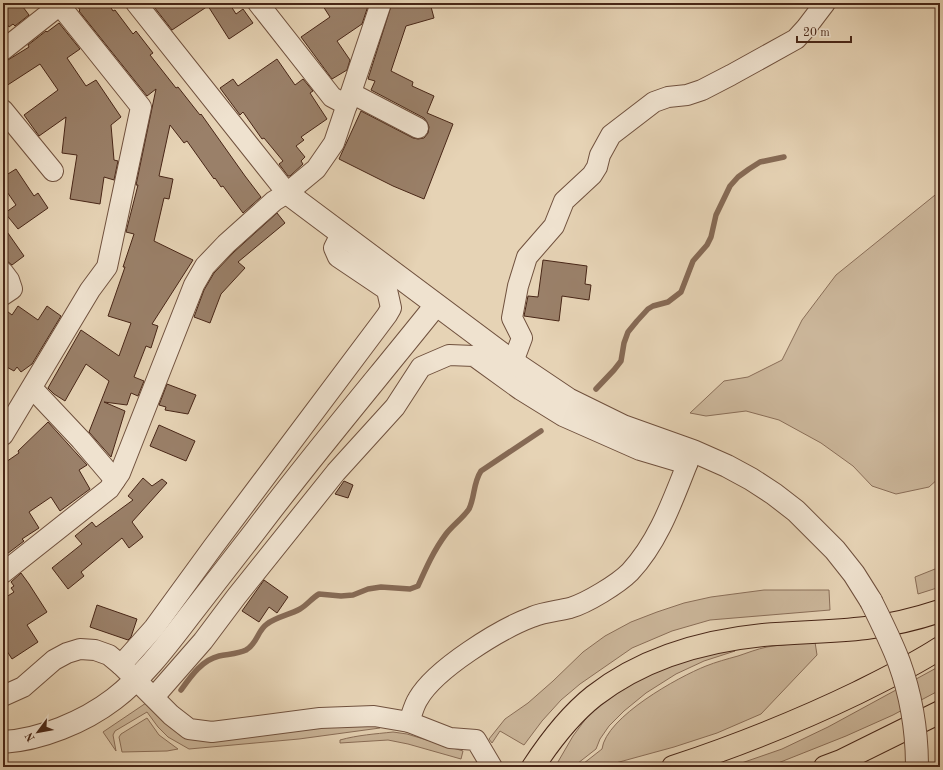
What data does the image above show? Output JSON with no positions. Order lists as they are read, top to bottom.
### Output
{
  "scale_bar": "20 m",
  "north": "bottom left"
}
